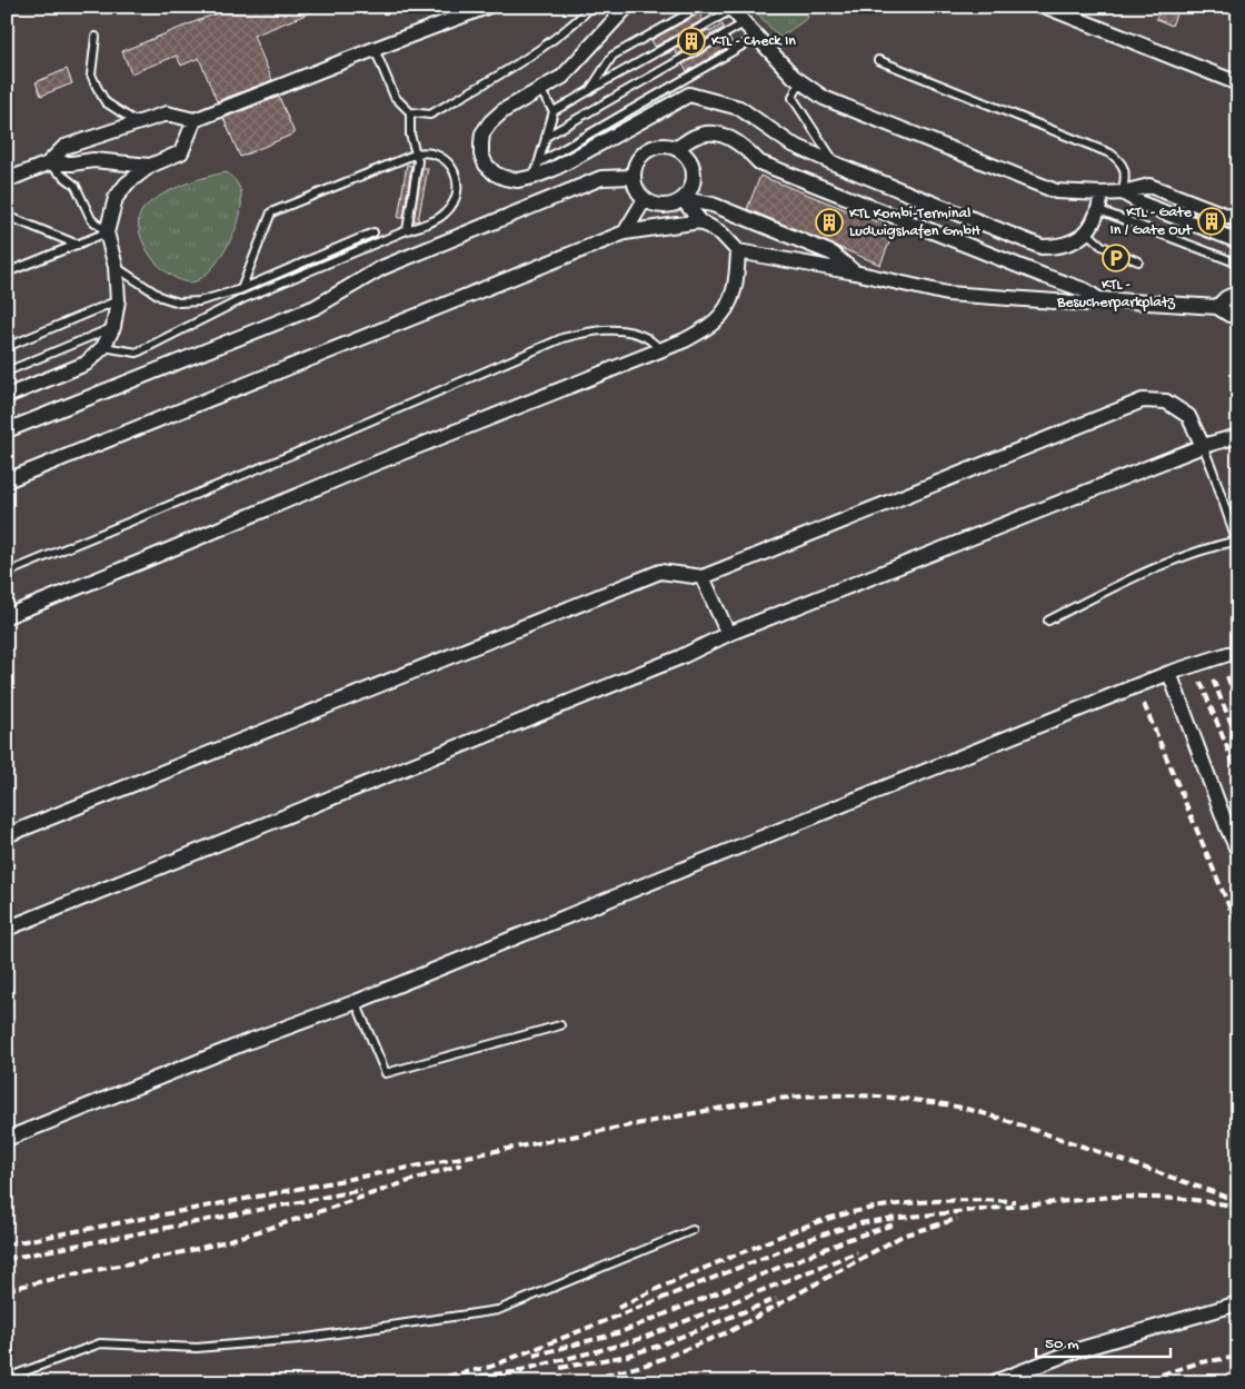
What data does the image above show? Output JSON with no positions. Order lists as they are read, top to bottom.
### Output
{
  "places": {
    "building": ["KTL - Check In", "KTL - Gate In / Gate Out", "KTL Kombi-Terminal Ludwigshafen GmbH"],
    "parking": ["KTL - Besucherparkplatz"]
  },
  "scale_bar": "50 m"
}
